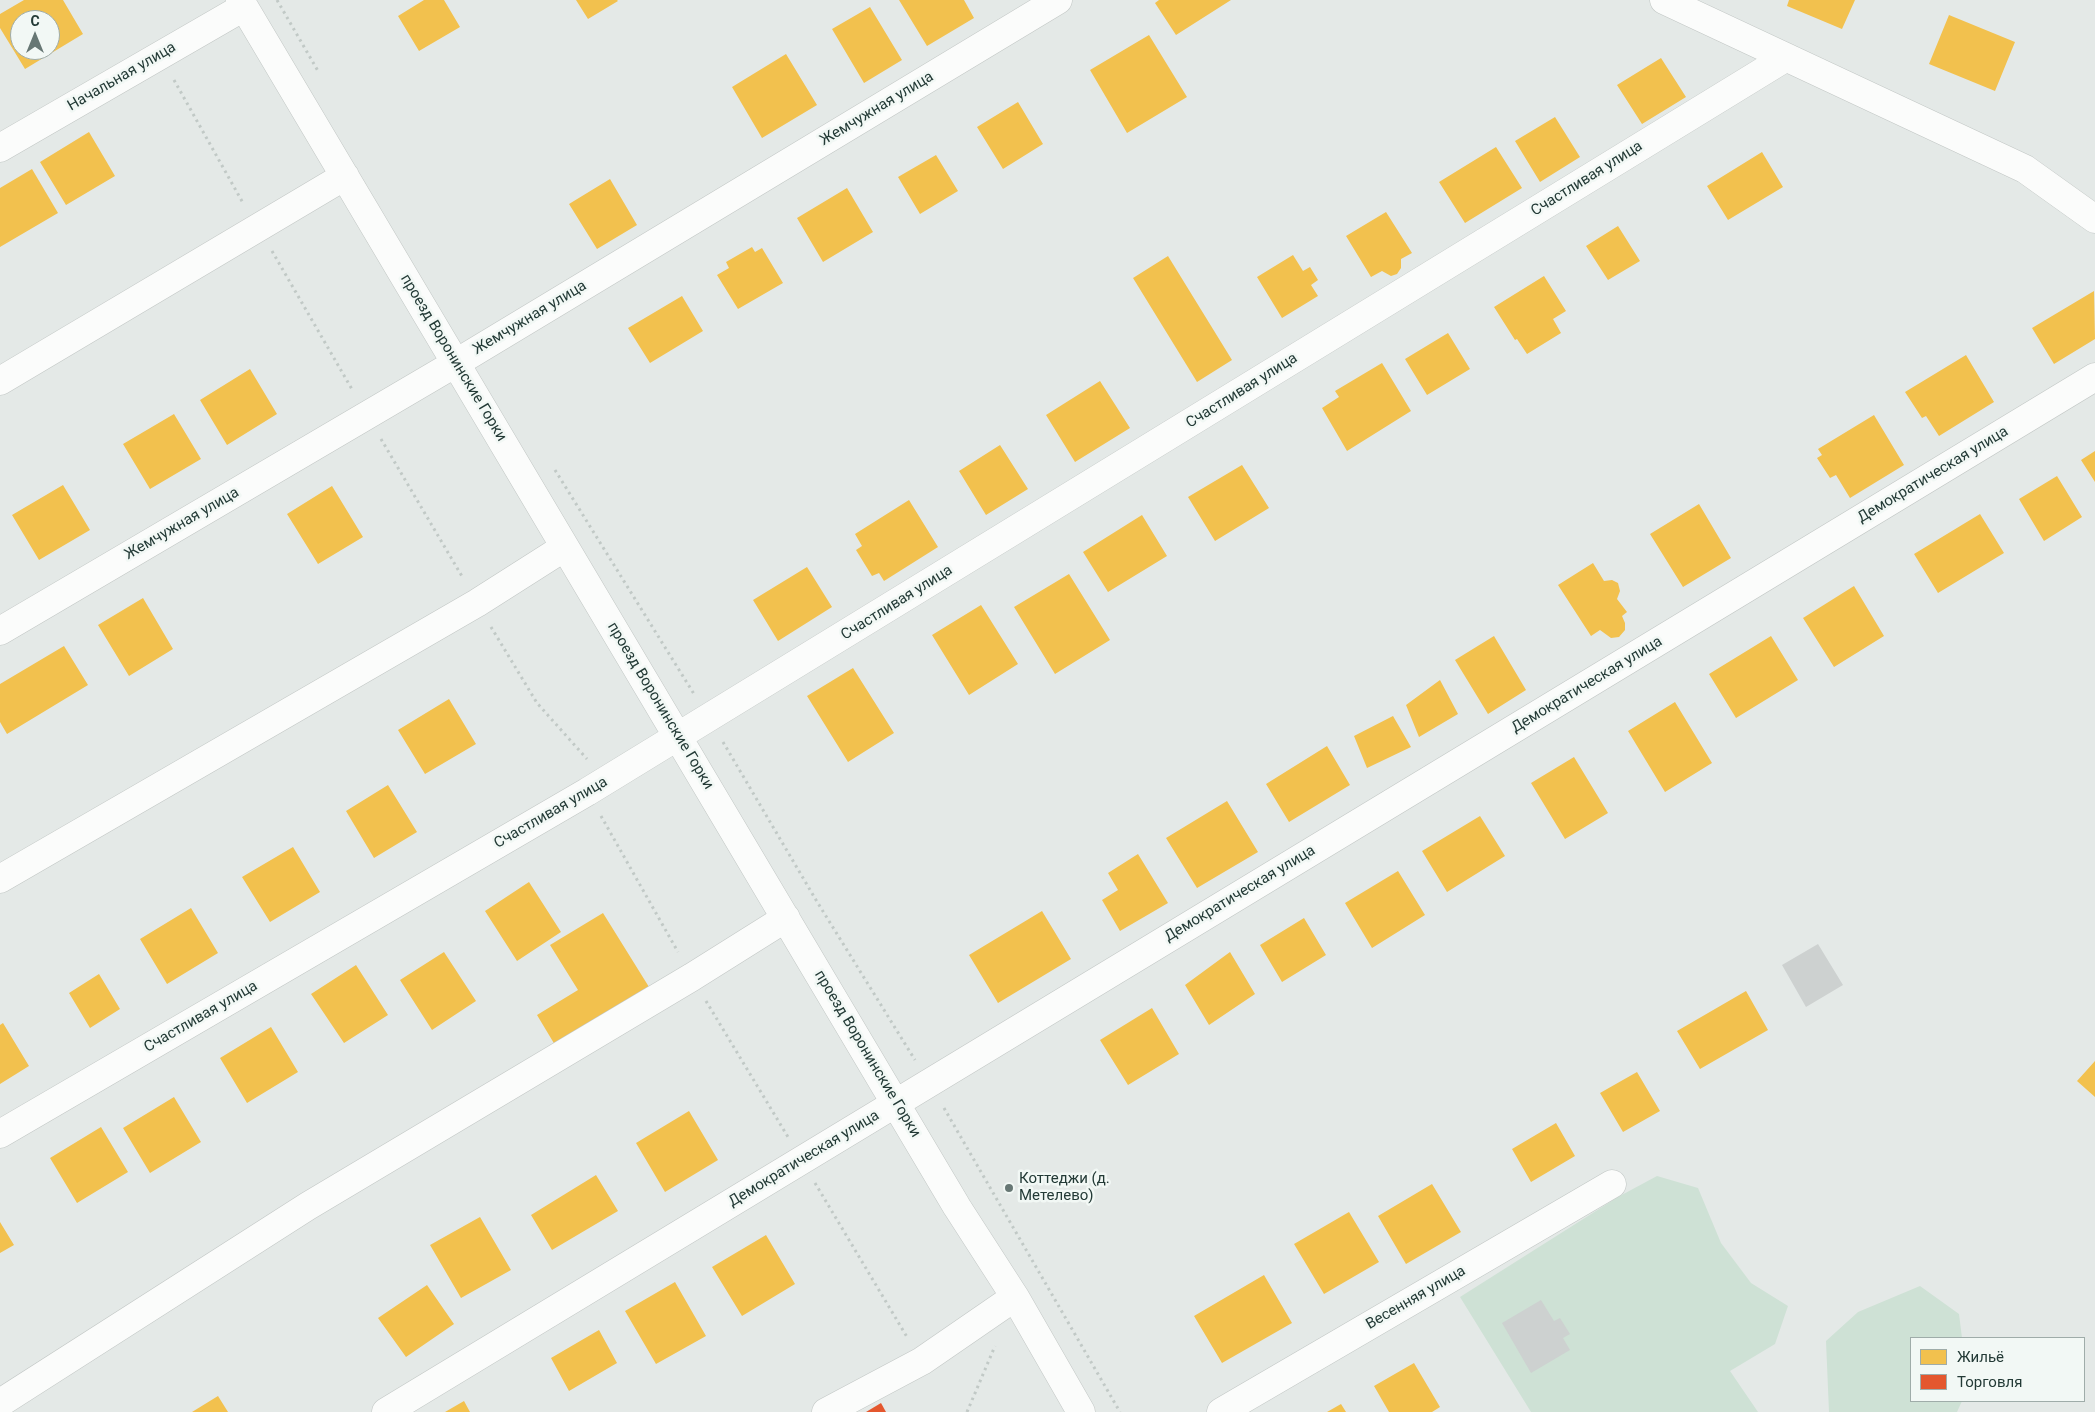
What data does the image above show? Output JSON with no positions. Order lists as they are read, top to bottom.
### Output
{
  "streets": {
    "street": [
      "Начальная улица",
      "Жемчужная улица",
      "Счастливая улица",
      "проезд Воронинские Горки",
      "Демократическая улица",
      "Весенняя улица"
    ]
  },
  "crossings": [
    ["Начальная улица", "проезд Воронинские Горки"],
    ["Жемчужная улица", "проезд Воронинские Горки"],
    ["Счастливая улица", "проезд Воронинские Горки"],
    ["проезд Воронинские Горки", "Демократическая улица"]
  ],
  "places": ["Коттеджи (д. Метелево)"],
  "legend": ["Жильё", "Торговля"],
  "north": "top"
}
